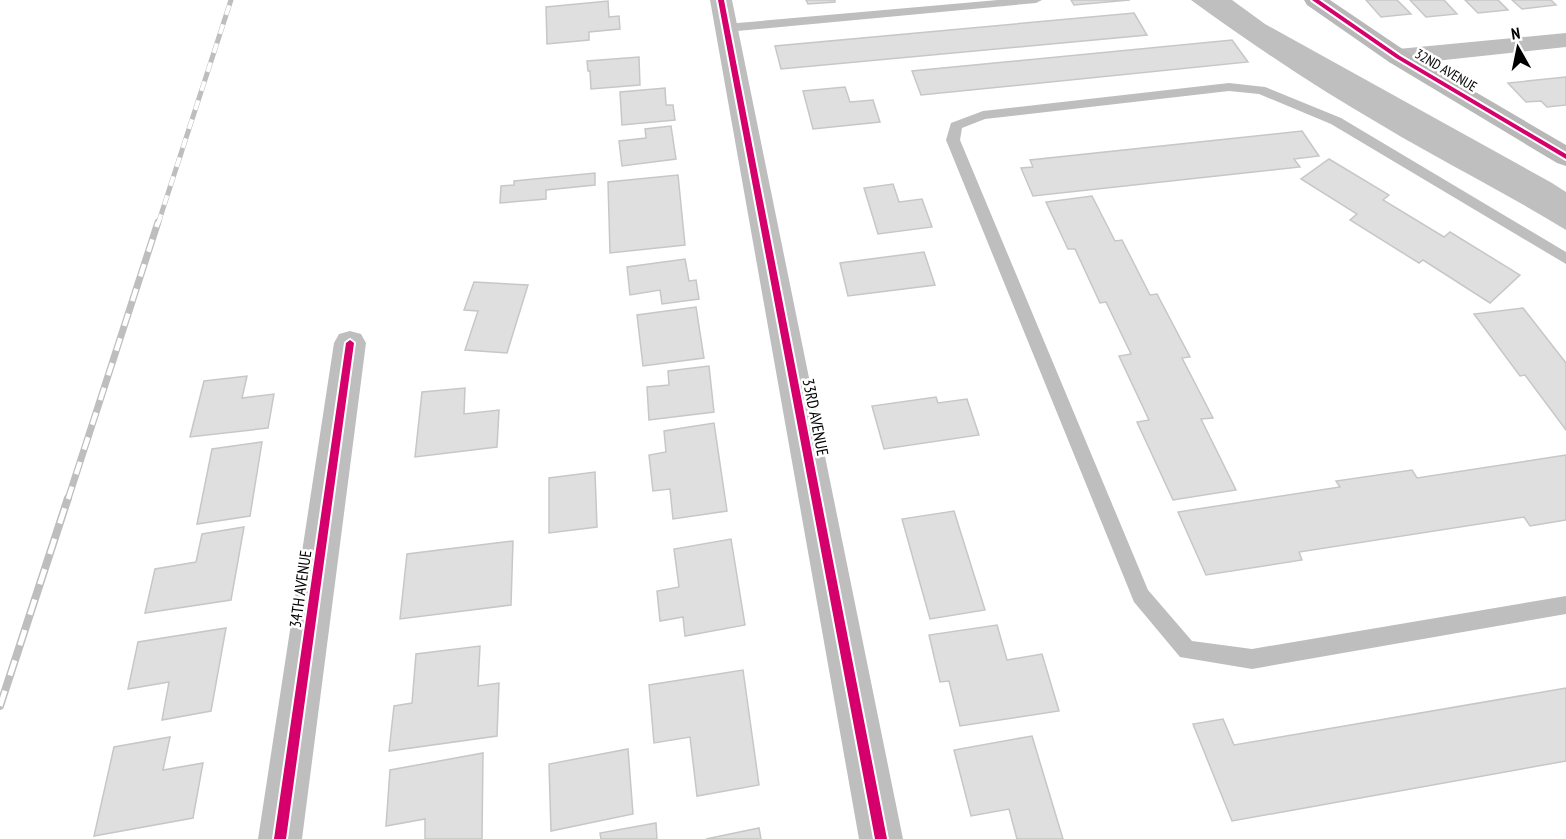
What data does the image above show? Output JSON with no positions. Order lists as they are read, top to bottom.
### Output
{
  "streets": {
    "street": ["32ND AVENUE", "33RD AVENUE", "34TH AVENUE"]
  },
  "north": "top"
}
